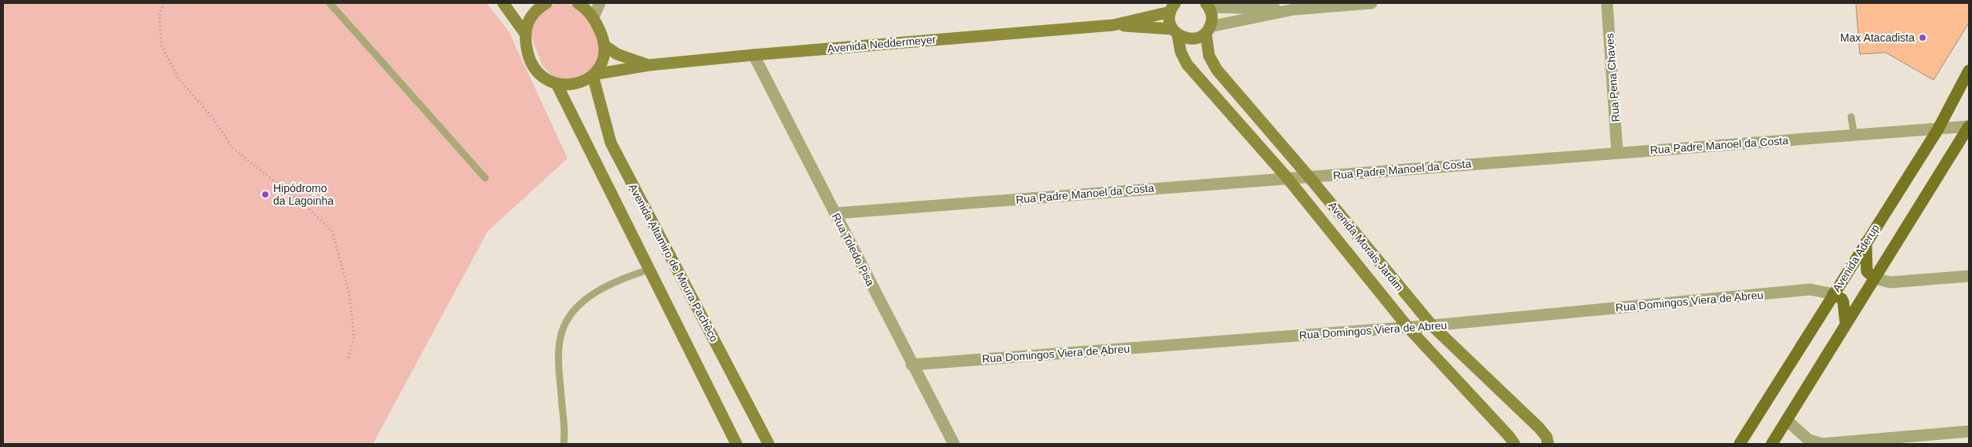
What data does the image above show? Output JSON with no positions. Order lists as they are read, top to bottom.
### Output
{
  "streets": {
    "main road": [
      "Avenida Neddermeyer",
      "Avenida Morais Jardim",
      "Avenida Aderup",
      "Avenida Altamiro de Moura Pachêco"
    ],
    "street": [
      "Rua Pena Chaves",
      "Rua Padre Manoel da Costa",
      "Rua Toledo Pisa",
      "Rua Domingos Viera de Abreu"
    ]
  },
  "crossings": [
    ["Avenida Neddermeyer", "Avenida Morais Jardim"],
    ["Avenida Neddermeyer", "Rua Toledo Pisa"],
    ["Avenida Neddermeyer", "Avenida Altamiro de Moura Pachêco"],
    ["Rua Pena Chaves", "Rua Padre Manoel da Costa"],
    ["Rua Padre Manoel da Costa", "Avenida Morais Jardim"],
    ["Rua Padre Manoel da Costa", "Rua Toledo Pisa"],
    ["Rua Padre Manoel da Costa", "Avenida Aderup"],
    ["Avenida Morais Jardim", "Rua Domingos Viera de Abreu"],
    ["Rua Toledo Pisa", "Rua Domingos Viera de Abreu"],
    ["Avenida Aderup", "Rua Domingos Viera de Abreu"]
  ],
  "places": ["Max Atacadista", "Hipódromo da Lagoinha"]
}
